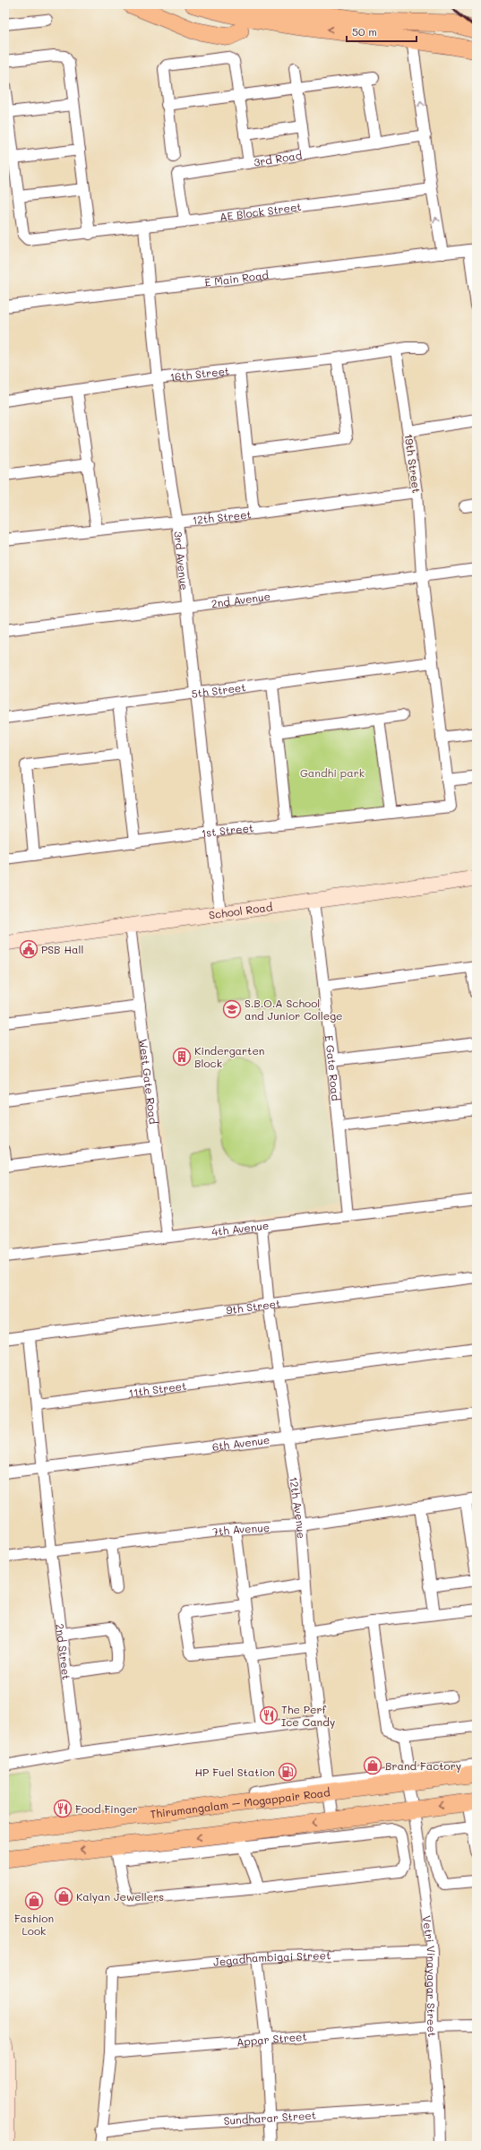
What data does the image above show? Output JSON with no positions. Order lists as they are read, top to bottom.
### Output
{
  "streets": {
    "main road": ["Thirumangalam – Mogappair Road"],
    "street": [
      "3rd Road",
      "AE Block Street",
      "E Main Road",
      "16th Street",
      "19th Street",
      "12th Street",
      "3rd Avenue",
      "2nd Avenue",
      "5th Street",
      "1st Street",
      "School Road",
      "E Gate Road",
      "West Gate Road",
      "4th Avenue",
      "9th Street",
      "11th Street",
      "6th Avenue",
      "12th Avenue",
      "7th Avenue",
      "2nd Street",
      "Jegadhambigai Street",
      "Vetri Vinayagar Street",
      "Appar Street",
      "Sundharar Street"
    ]
  },
  "crossings": [
    ["3rd Road", "AE Block Street"],
    ["AE Block Street", "3rd Avenue"],
    ["E Main Road", "3rd Avenue"],
    ["16th Street", "19th Street"],
    ["16th Street", "3rd Avenue"],
    ["19th Street", "12th Street"],
    ["19th Street", "2nd Avenue"],
    ["19th Street", "5th Street"],
    ["12th Street", "3rd Avenue"],
    ["3rd Avenue", "2nd Avenue"],
    ["3rd Avenue", "5th Street"],
    ["3rd Avenue", "1st Street"],
    ["3rd Avenue", "School Road"],
    ["School Road", "E Gate Road"],
    ["School Road", "West Gate Road"],
    ["E Gate Road", "4th Avenue"],
    ["West Gate Road", "4th Avenue"],
    ["4th Avenue", "12th Avenue"],
    ["9th Street", "12th Avenue"],
    ["11th Street", "12th Avenue"],
    ["6th Avenue", "12th Avenue"],
    ["6th Avenue", "2nd Street"],
    ["12th Avenue", "7th Avenue"],
    ["12th Avenue", "Thirumangalam – Mogappair Road"],
    ["7th Avenue", "2nd Street"],
    ["Thirumangalam – Mogappair Road", "Vetri Vinayagar Street"],
    ["Jegadhambigai Street", "Vetri Vinayagar Street"],
    ["Jegadhambigai Street", "Appar Street"],
    ["Vetri Vinayagar Street", "Appar Street"],
    ["Vetri Vinayagar Street", "Sundharar Street"]
  ],
  "parks": ["Gandhi park"],
  "places": {
    "public building": ["PSB Hall"],
    "school or university": ["S.B.O.A School and Junior College"],
    "building": ["Kindergarten Block"],
    "restaurant": ["The Perf Ice Candy", "Food Finger"],
    "shop": ["Brand Factory", "Kalyan Jewellers", "Fashion Look"],
    "fuel station": ["HP Fuel Station"]
  },
  "scale_bar": "50 m"
}
